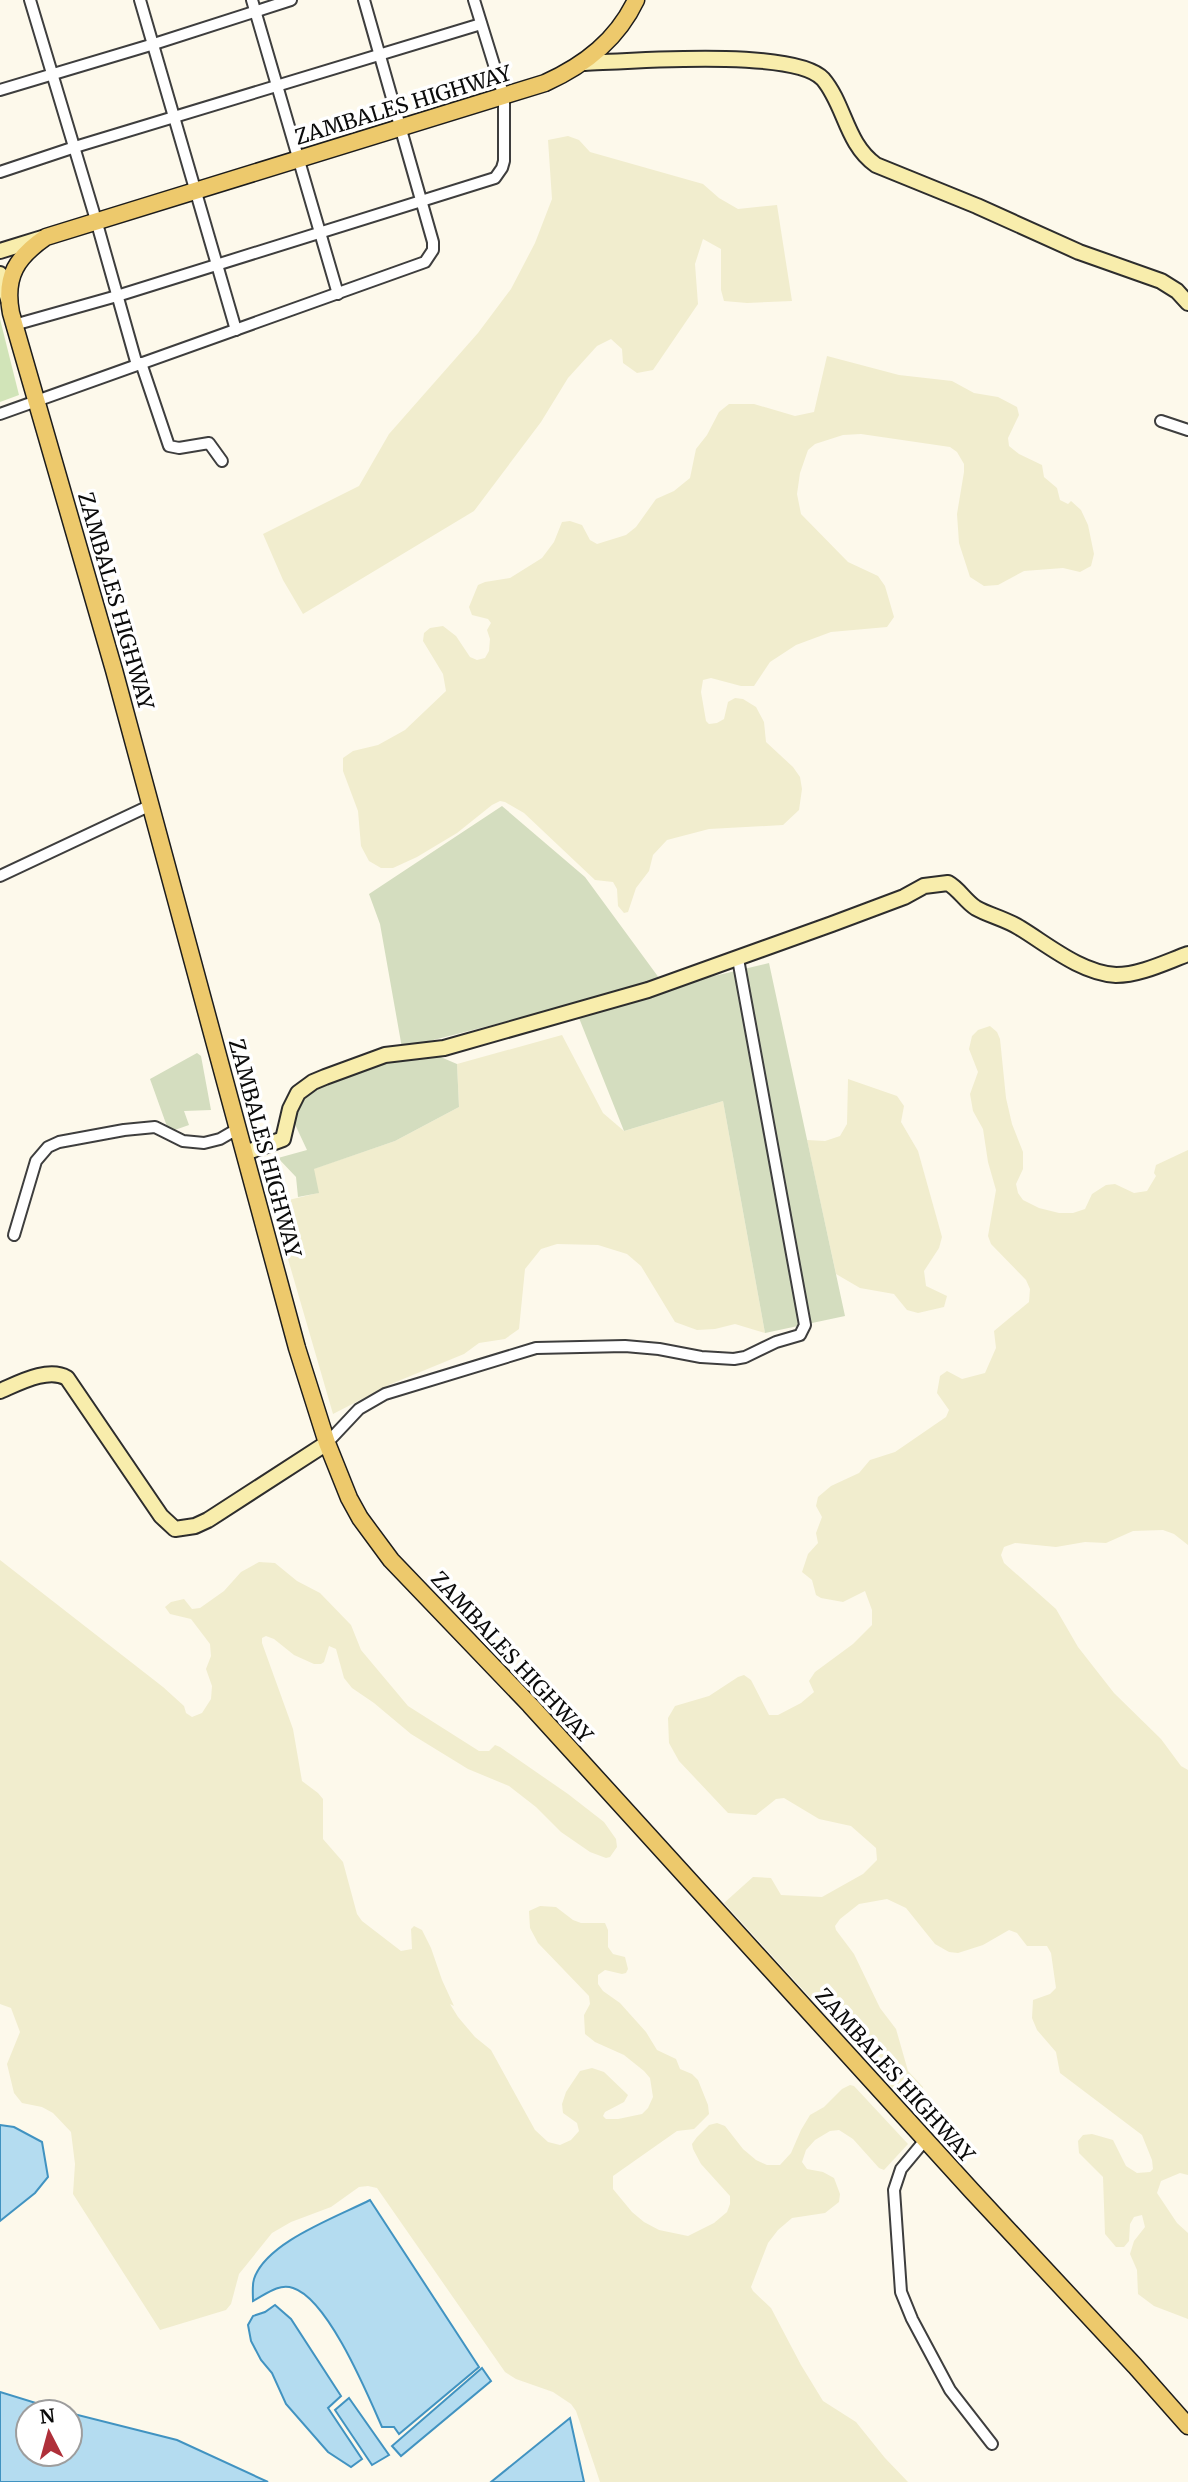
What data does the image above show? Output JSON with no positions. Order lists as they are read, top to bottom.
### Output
{
  "streets": {
    "main road": ["ZAMBALES HIGHWAY"]
  },
  "north": "top"
}
